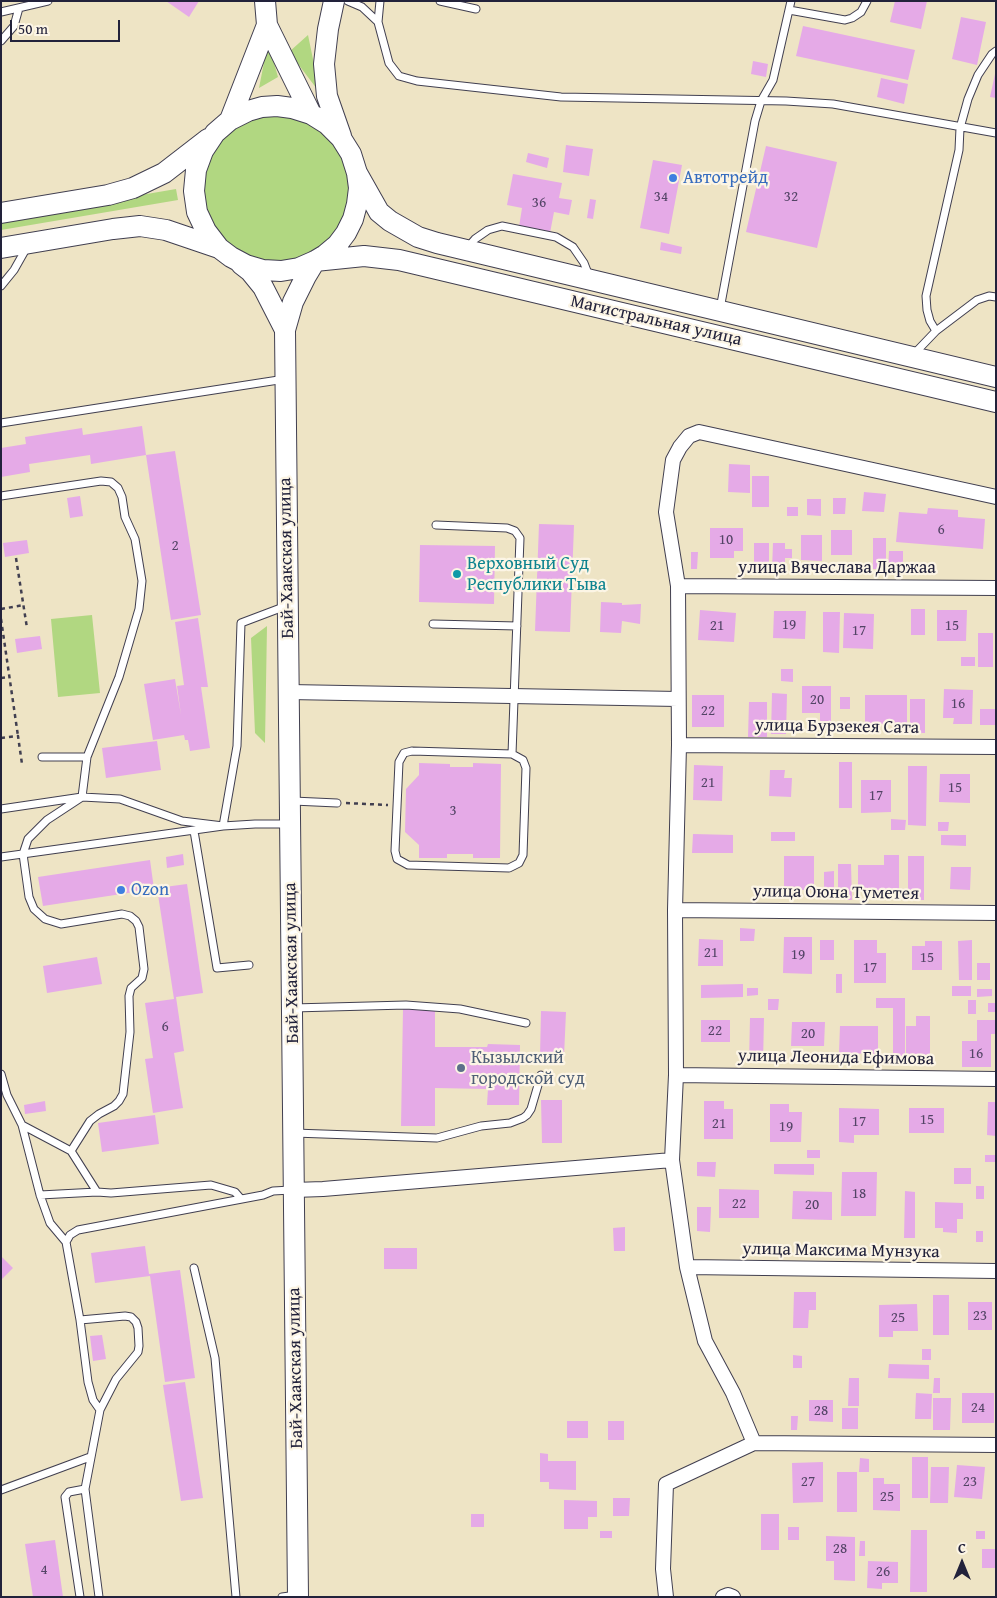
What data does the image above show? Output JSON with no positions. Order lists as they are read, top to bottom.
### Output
{
  "streets": {
    "main road": ["Магистральная улица", "Бай-Хаакская улица"],
    "street": [
      "улица Вячеслава Даржаа",
      "улица Бурзекея Сата",
      "улица Оюна Туметея",
      "улица Леонида Ефимова",
      "улица Максима Мунзука"
    ]
  },
  "crossings": [
    ["Магистральная улица", "Бай-Хаакская улица"]
  ],
  "places": [
    "Автотрейд",
    "Верховный Суд Республики Тыва",
    "Ozon",
    "Кызылский городской суд"
  ],
  "house_numbers": [
    "34",
    "32",
    "36",
    "6",
    "10",
    "2",
    "19",
    "21",
    "15",
    "17",
    "20",
    "16",
    "22",
    "21",
    "15",
    "17",
    "3",
    "21",
    "19",
    "15",
    "17",
    "6",
    "22",
    "20",
    "16",
    "15",
    "17",
    "21",
    "19",
    "18",
    "22",
    "20",
    "23",
    "25",
    "24",
    "28",
    "27",
    "23",
    "25",
    "28",
    "4",
    "26"
  ],
  "scale_bar": "50 m",
  "north": "top"
}
